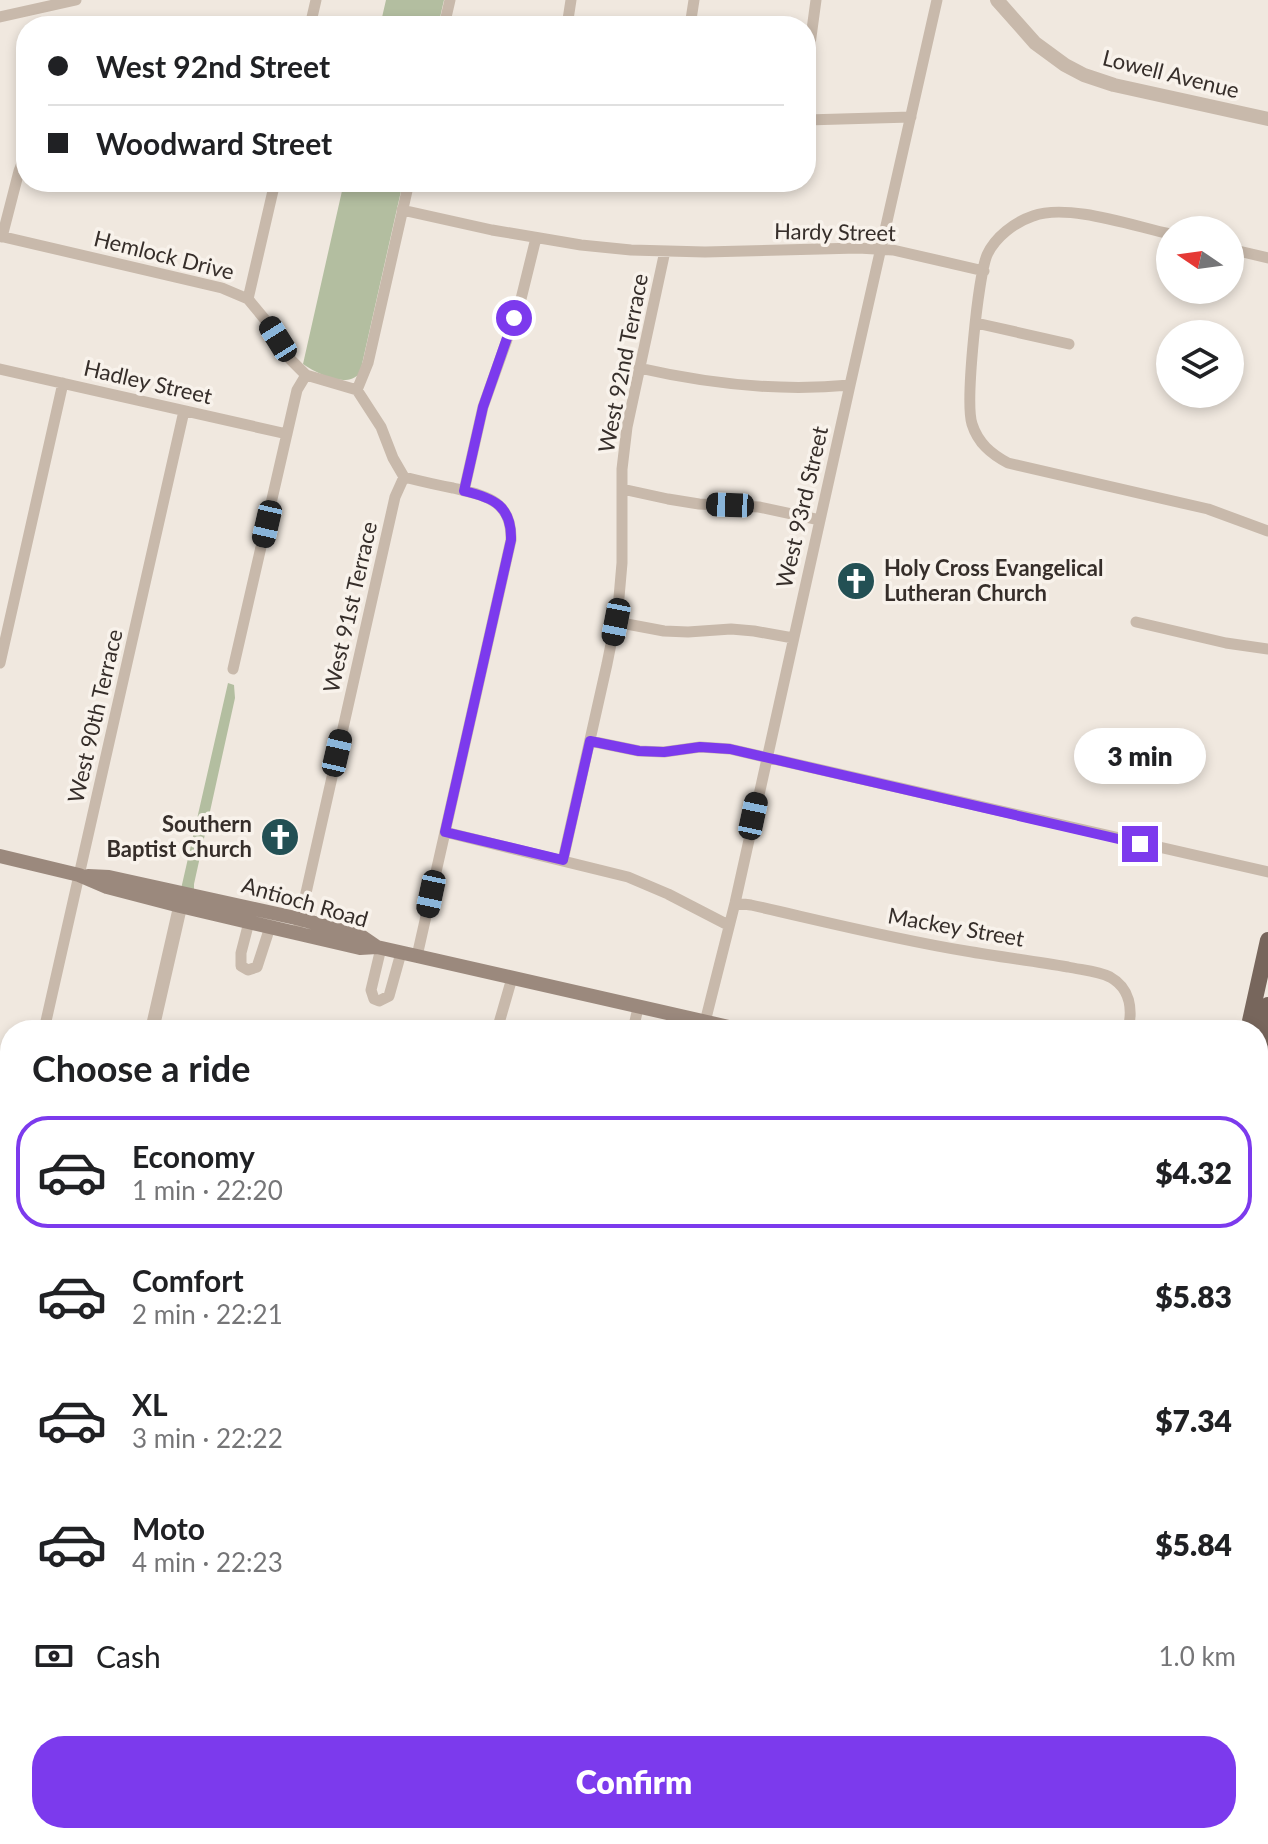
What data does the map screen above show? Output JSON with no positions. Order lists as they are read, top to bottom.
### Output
{
  "streets": {
    "main road": ["Antioch Road"],
    "street": [
      "Lowell Avenue",
      "Hardy Street",
      "Hemlock Drive",
      "West 92nd Terrace",
      "Hadley Street",
      "West 93rd Street",
      "West 91st Terrace",
      "West 90th Terrace",
      "Mackey Street"
    ]
  },
  "crossings": [
    ["Hardy Street", "West 92nd Terrace"],
    ["Hardy Street", "West 93rd Street"],
    ["Hadley Street", "West 90th Terrace"],
    ["West 93rd Street", "Mackey Street"],
    ["West 91st Terrace", "Antioch Road"],
    ["West 90th Terrace", "Antioch Road"]
  ],
  "places": {
    "church": ["Holy Cross Evangelical Lutheran Church", "Southern Baptist Church"]
  },
  "north": "left",
  "page": {
    "banner": ["West 92nd Street", "Woodward Street"],
    "bubble": "3 min",
    "heading": "Choose a ride",
    "list": [
      {
        "name": "Economy",
        "note": "1 min · 22:20",
        "value": "$4.32"
      },
      {
        "name": "Comfort",
        "note": "2 min · 22:21",
        "value": "$5.83"
      },
      {
        "name": "XL",
        "note": "3 min · 22:22",
        "value": "$7.34"
      },
      {
        "name": "Moto",
        "note": "4 min · 22:23",
        "value": "$5.84"
      }
    ],
    "pay": ["Cash", "1.0 km"],
    "buttons": "Confirm"
  }
}
